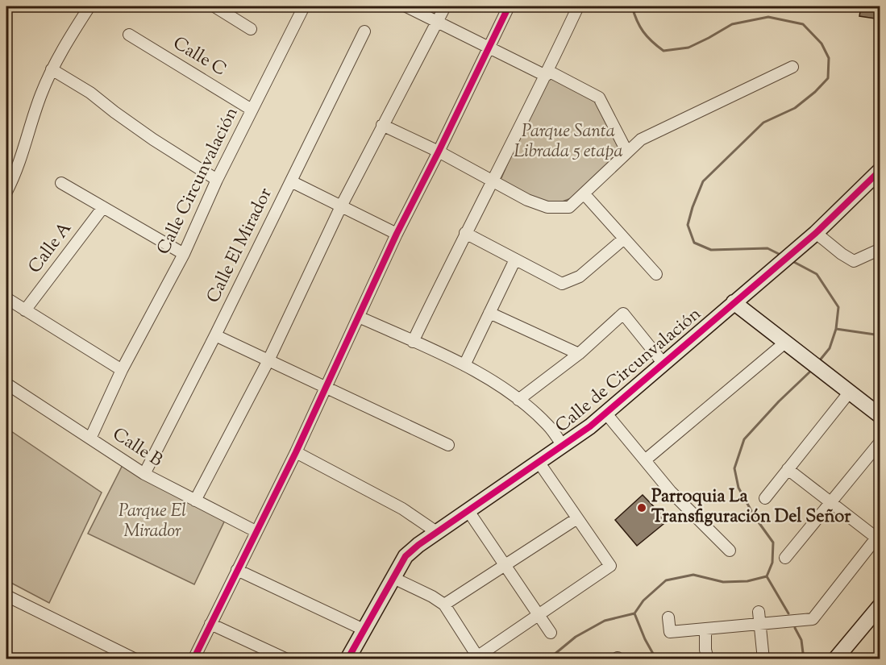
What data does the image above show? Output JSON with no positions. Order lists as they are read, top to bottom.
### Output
{
  "streets": {
    "street": [
      "Calle C",
      "Calle Circunvalación",
      "Calle El Mirador",
      "Calle A",
      "Calle de Circunvalación",
      "Calle B"
    ]
  },
  "crossings": [
    ["Calle C", "Calle Circunvalación"],
    ["Calle Circunvalación", "Calle B"],
    ["Calle El Mirador", "Calle B"]
  ],
  "parks": ["Parque Santa Librada 5 etapa", "Parque El Mirador"],
  "places": ["Parroquia La Transfiguración Del Señor"]
}
